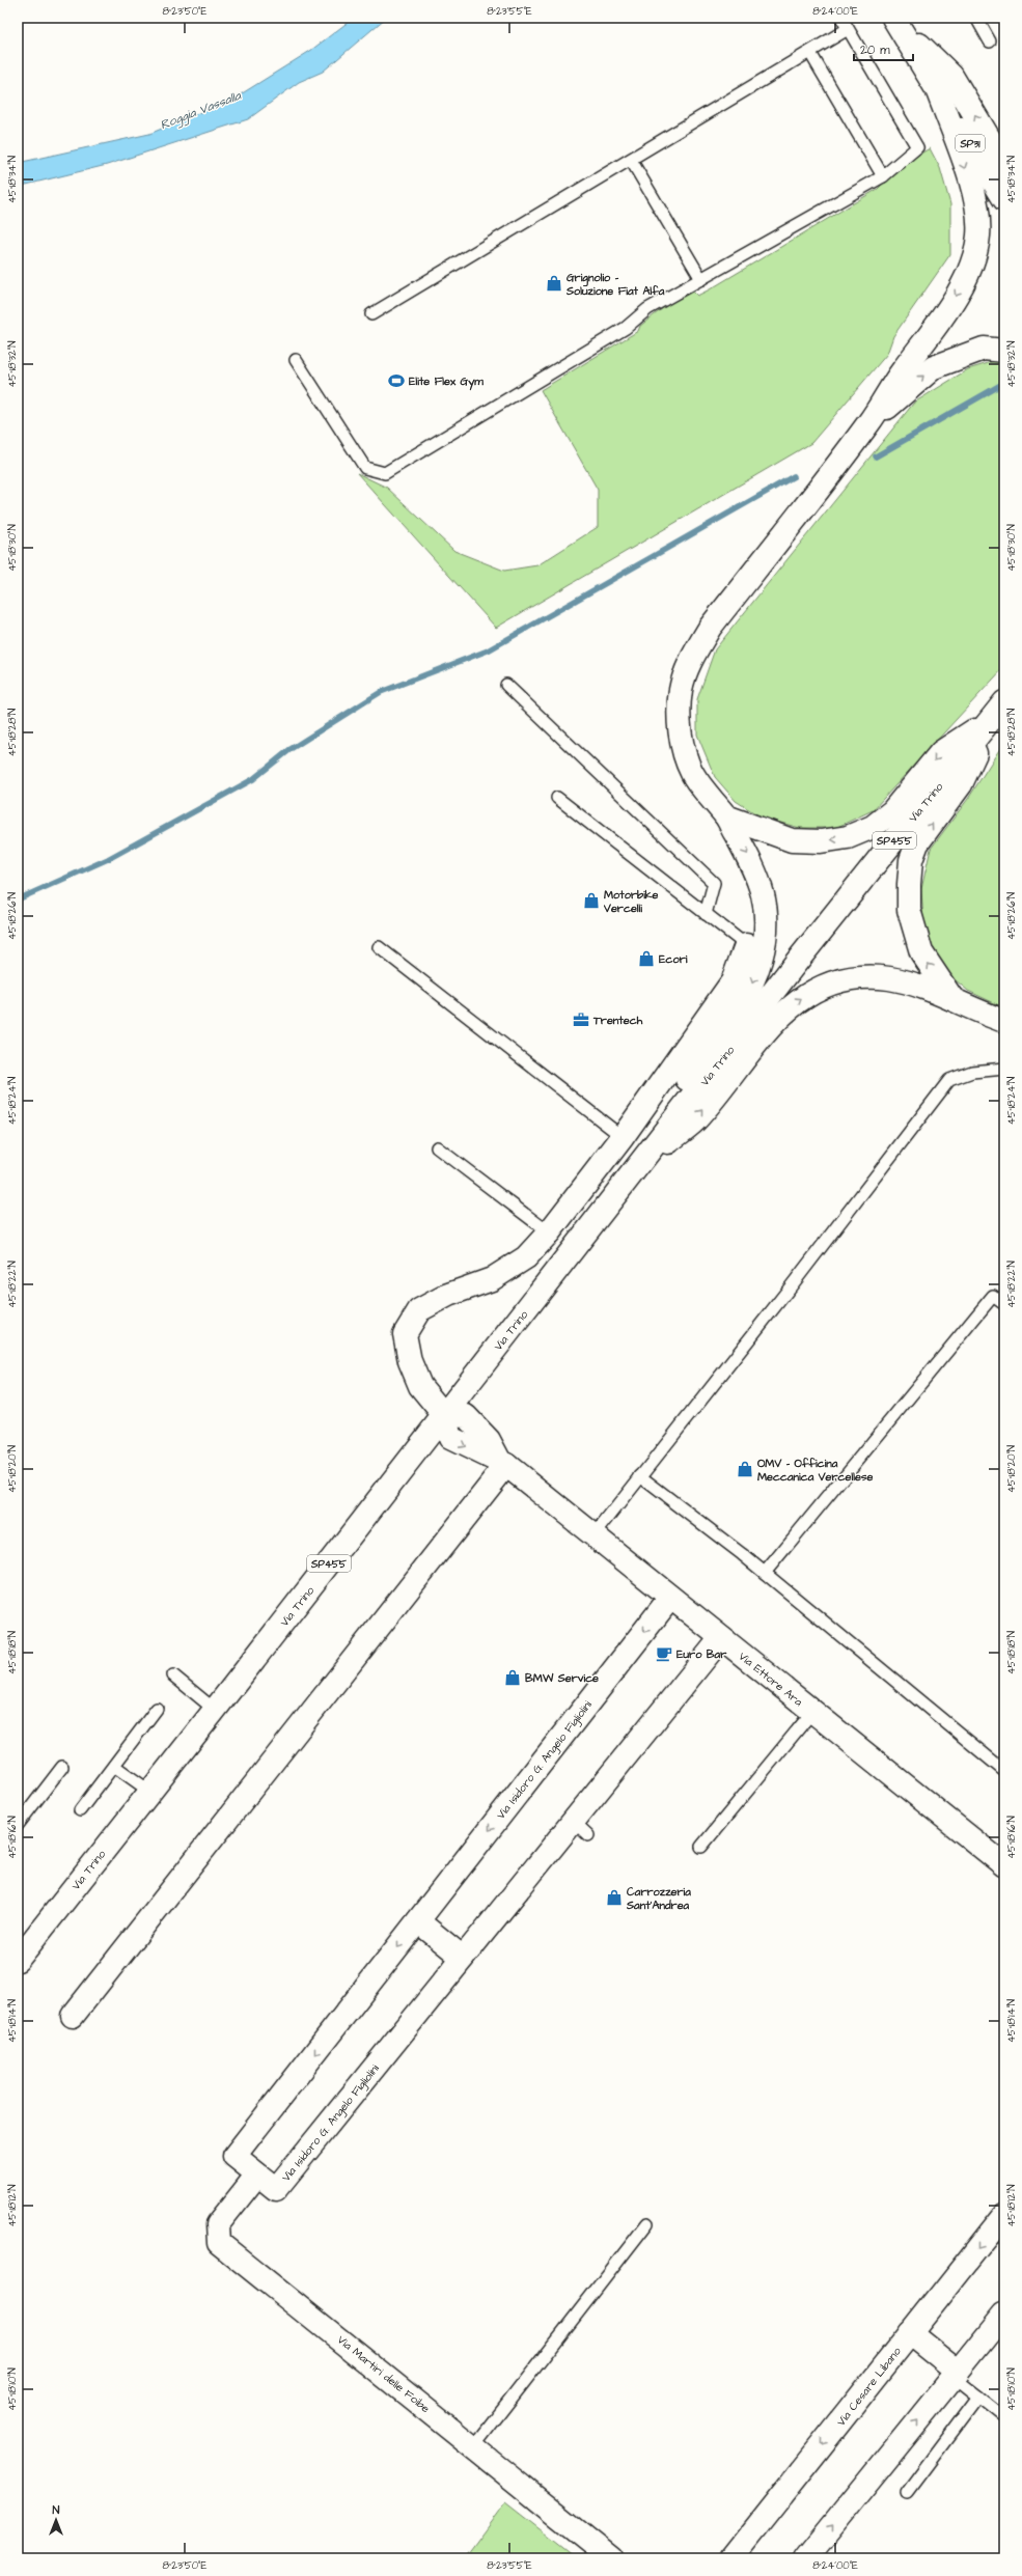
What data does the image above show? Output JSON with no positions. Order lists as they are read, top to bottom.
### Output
{
  "streets": {
    "street": [
      "SP31",
      "Via Trino",
      "SP455",
      "Via Ettore Ara",
      "Via Isidoro G. Angelo Figliolini",
      "Via Martiri delle Foibe",
      "Via Cesare Libano"
    ]
  },
  "crossings": [
    ["Via Trino", "Via Ettore Ara"],
    ["Via Ettore Ara", "Via Isidoro G. Angelo Figliolini"],
    ["Via Isidoro G. Angelo Figliolini", "Via Martiri delle Foibe"]
  ],
  "water": ["Roggia Vassalla"],
  "places": {
    "shop": [
      "Grignolio - Soluzione Fiat Alfa",
      "Motorbike Vercelli",
      "Ecorì",
      "OMV - Officina Meccanica Vercellese",
      "BMW Service",
      "Carrozzeria Sant'Andrea"
    ],
    "sports": ["Elite Flex Gym"],
    "office": ["Trentech"],
    "cafe": ["Euro Bar"]
  },
  "scale_bar": "20 m",
  "north": "top",
  "coordinates": [
    "8°23'50\"E",
    "8°23'55\"E",
    "8°24'00\"E",
    "45°18'34\"N",
    "45°18'32\"N",
    "45°18'30\"N",
    "45°18'28\"N",
    "45°18'26\"N",
    "45°18'24\"N",
    "45°18'22\"N",
    "45°18'20\"N",
    "45°18'18\"N",
    "45°18'16\"N",
    "45°18'14\"N",
    "45°18'12\"N",
    "45°18'10\"N"
  ]
}
